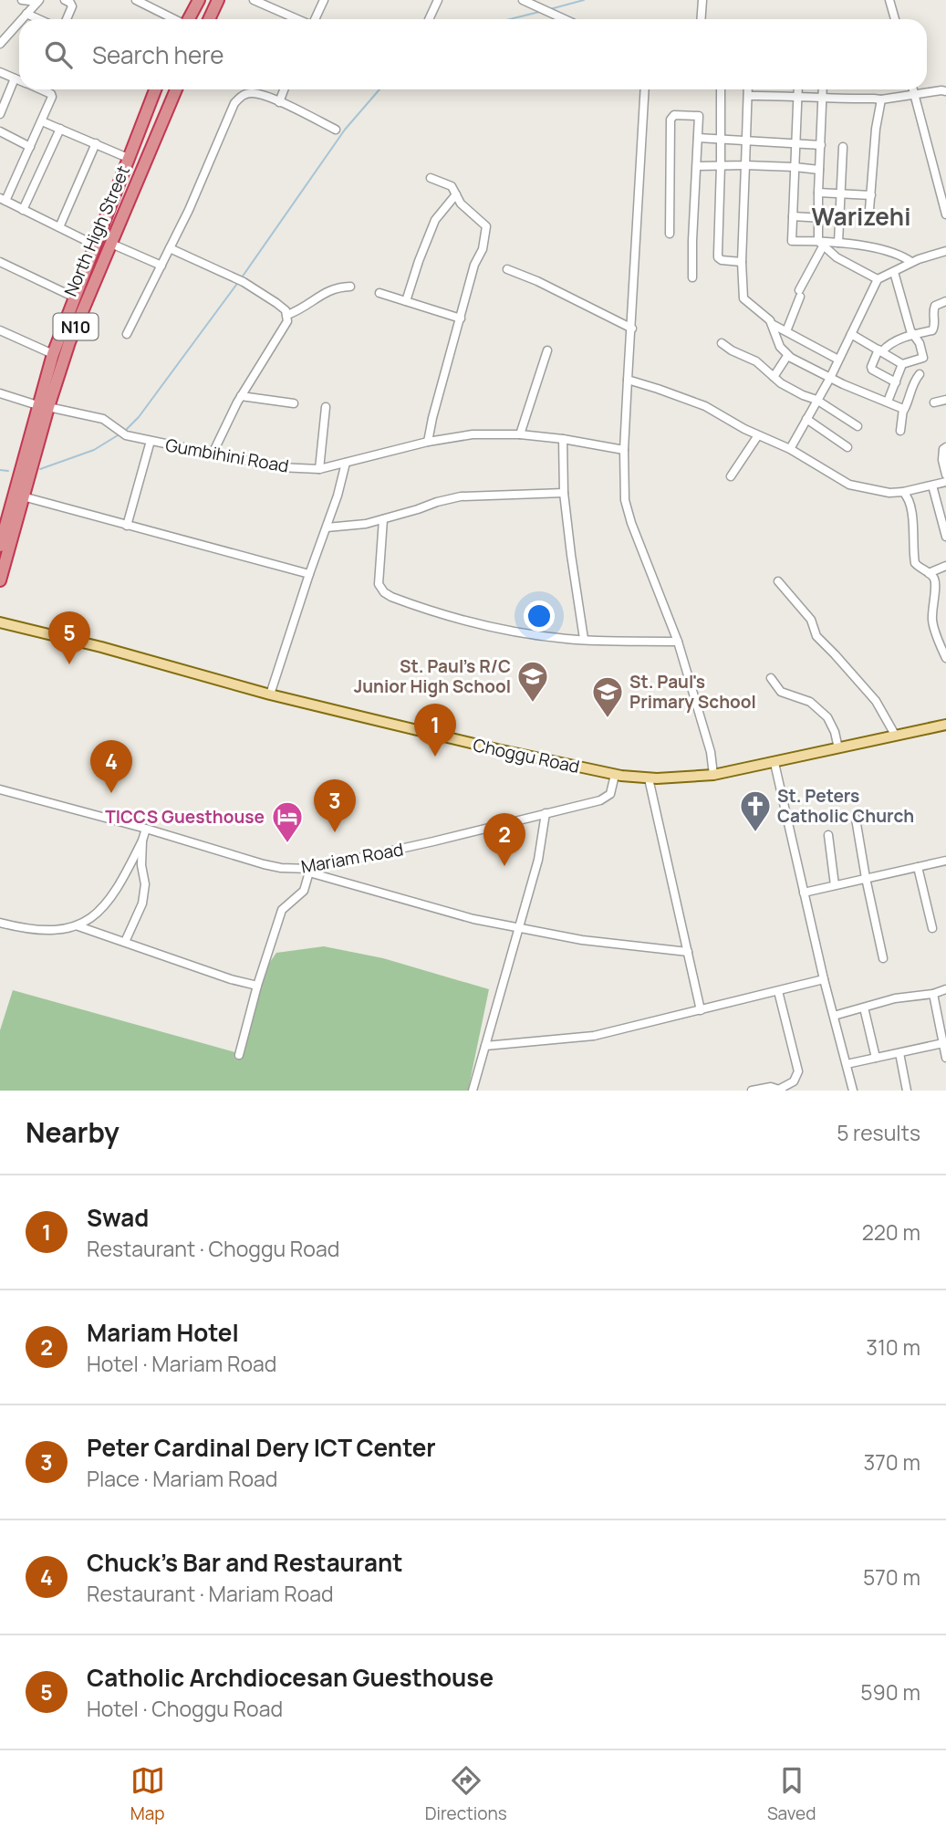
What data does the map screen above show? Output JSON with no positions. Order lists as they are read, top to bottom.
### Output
{
  "streets": {
    "highway": ["North High Street", "N10"],
    "main road": ["Choggu Road"],
    "street": ["Gumbihini Road", "Mariam Road"]
  },
  "crossings": [
    ["North High Street", "Gumbihini Road"],
    ["Choggu Road", "Mariam Road"]
  ],
  "districts": ["Warizehi"],
  "places": {
    "school or university": ["St. Paul's R/C Junior High School", "St. Paul's Primary School"],
    "church": ["St. Peters Catholic Church"],
    "hotel": ["TICCS Guesthouse"]
  },
  "page": {
    "search": "Search here",
    "pins": [
      "5",
      "1",
      "4",
      "3",
      "2"
    ],
    "heading": ["Nearby", "5 results"],
    "list": [
      {
        "mark": "1",
        "name": "Swad",
        "note": "Restaurant · Choggu Road",
        "value": "220 m"
      },
      {
        "mark": "2",
        "name": "Mariam Hotel",
        "note": "Hotel · Mariam Road",
        "value": "310 m"
      },
      {
        "mark": "3",
        "name": "Peter Cardinal Dery ICT Center",
        "note": "Place · Mariam Road",
        "value": "370 m"
      },
      {
        "mark": "4",
        "name": "Chuck's Bar and Restaurant",
        "note": "Restaurant · Mariam Road",
        "value": "570 m"
      },
      {
        "mark": "5",
        "name": "Catholic Archdiocesan Guesthouse",
        "note": "Hotel · Choggu Road",
        "value": "590 m"
      }
    ],
    "nav": ["Map", "Directions", "Saved"]
  }
}
